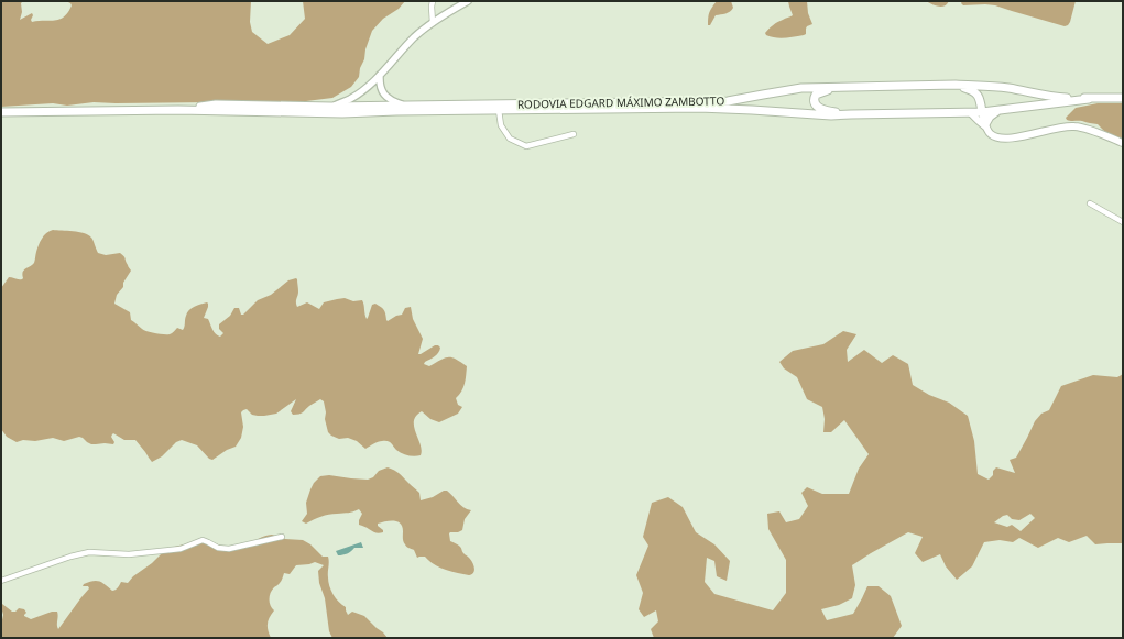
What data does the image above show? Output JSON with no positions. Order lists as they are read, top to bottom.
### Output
{
  "streets": {
    "main road": ["RODOVIA EDGARD MÁXIMO ZAMBOTTO"]
  }
}
